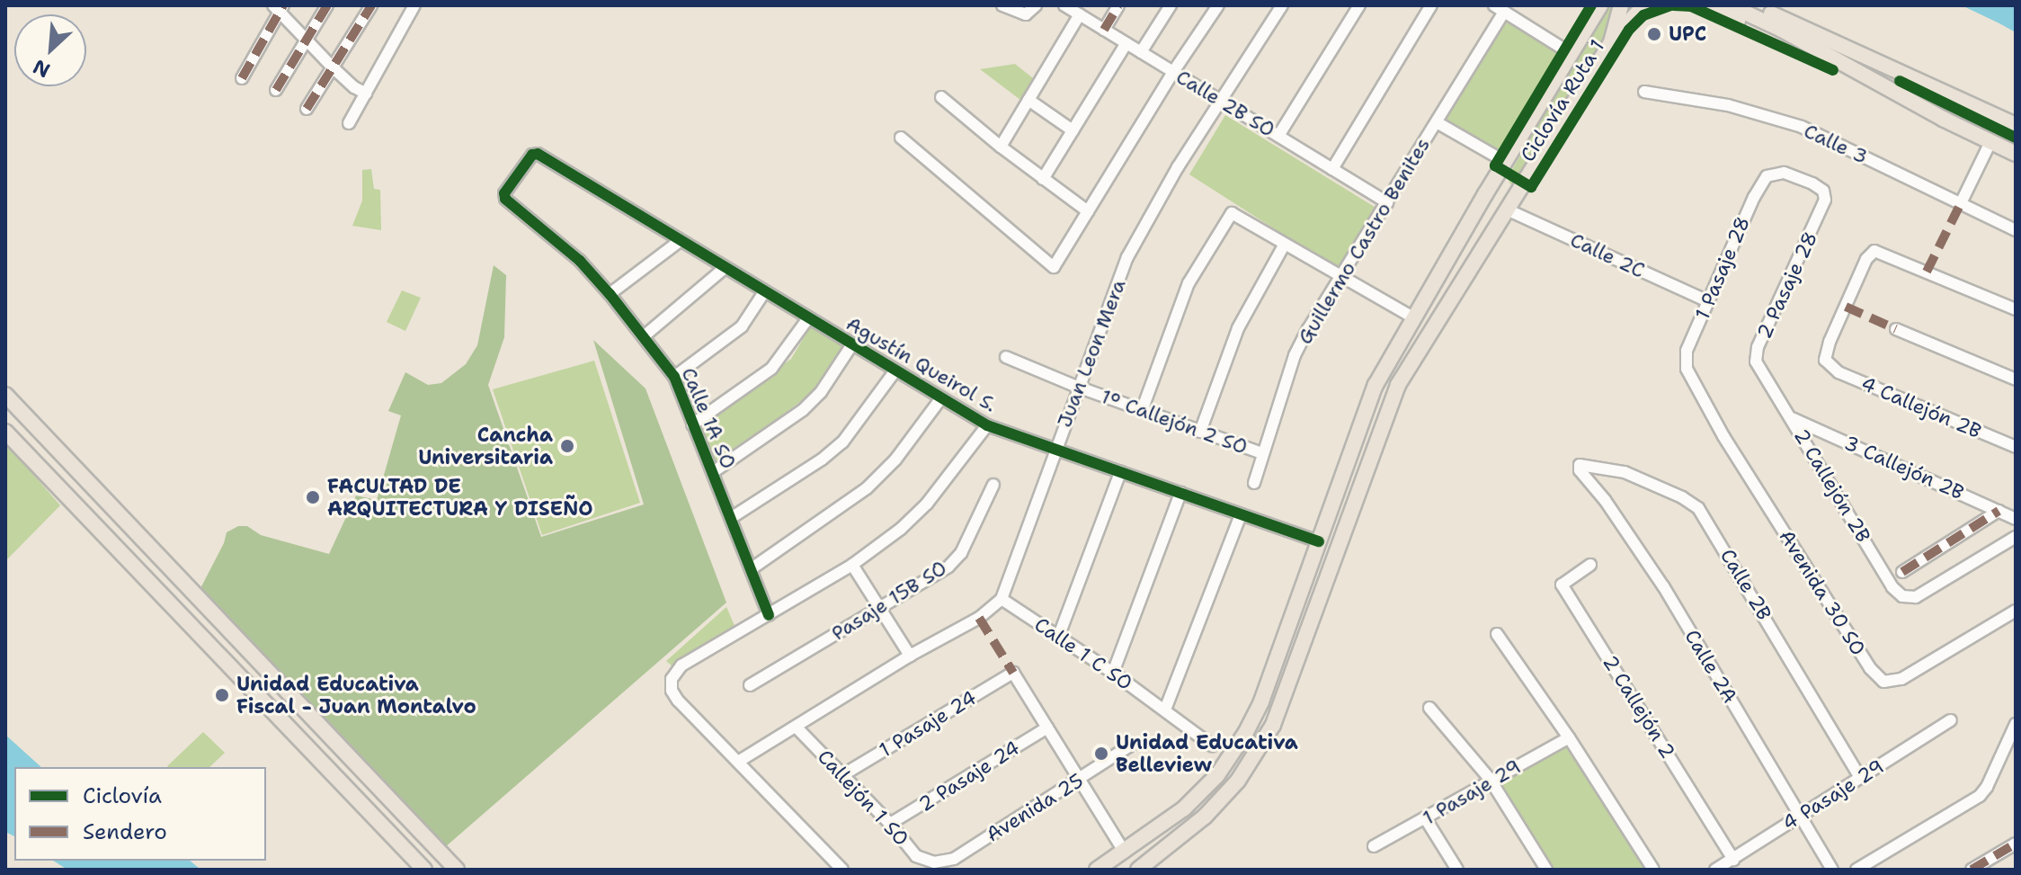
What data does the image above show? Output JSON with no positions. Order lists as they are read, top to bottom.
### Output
{
  "streets": {
    "street": [
      "Calle 2B SO",
      "Calle 3",
      "Guillermo Castro Benites",
      "Calle 2C",
      "1 Pasaje 28",
      "2 Pasaje 28",
      "Juan Leon Mera",
      "Agustín Queirol S.",
      "4 Callejón 2B",
      "Calle 1A SO",
      "1º Callejón 2 SO",
      "3 Callejón 2B",
      "2 Callejón 2B",
      "Calle 2B",
      "Avenida 30 SO",
      "Pasaje 15B SO",
      "Calle 1 C SO",
      "Calle 2A",
      "2 Callejón 2",
      "1 Pasaje 24",
      "2 Pasaje 24",
      "1 Pasaje 29",
      "4 Pasaje 29",
      "Callejón 1 SO",
      "Avenida 25"
    ],
    "cycle path": ["Ciclovía Ruta 1"]
  },
  "crossings": [
    ["Calle 2B SO", "Guillermo Castro Benites"],
    ["Calle 2B SO", "Juan Leon Mera"],
    ["Guillermo Castro Benites", "1º Callejón 2 SO"],
    ["Calle 2C", "1 Pasaje 28"],
    ["1 Pasaje 28", "2 Pasaje 28"],
    ["1 Pasaje 28", "Avenida 30 SO"],
    ["2 Pasaje 28", "2 Callejón 2B"],
    ["Juan Leon Mera", "Agustín Queirol S."],
    ["Juan Leon Mera", "1º Callejón 2 SO"],
    ["Juan Leon Mera", "Calle 1 C SO"],
    ["Agustín Queirol S.", "Calle 1A SO"],
    ["3 Callejón 2B", "2 Callejón 2B"],
    ["Calle 2B", "Calle 2A"],
    ["Calle 2B", "4 Pasaje 29"],
    ["Calle 2A", "4 Pasaje 29"],
    ["2 Callejón 2", "4 Pasaje 29"],
    ["1 Pasaje 24", "2 Pasaje 24"],
    ["1 Pasaje 24", "Callejón 1 SO"],
    ["2 Pasaje 24", "Callejón 1 SO"],
    ["Callejón 1 SO", "Avenida 25"]
  ],
  "places": [
    "UPC",
    "Cancha Universitaria",
    "FACULTAD DE ARQUITECTURA Y DISEÑO",
    "Unidad Educativa Fiscal - Juan Montalvo",
    "Unidad Educativa Belleview"
  ],
  "legend": ["Ciclovía", "Sendero"],
  "north": "bottom left"
}
